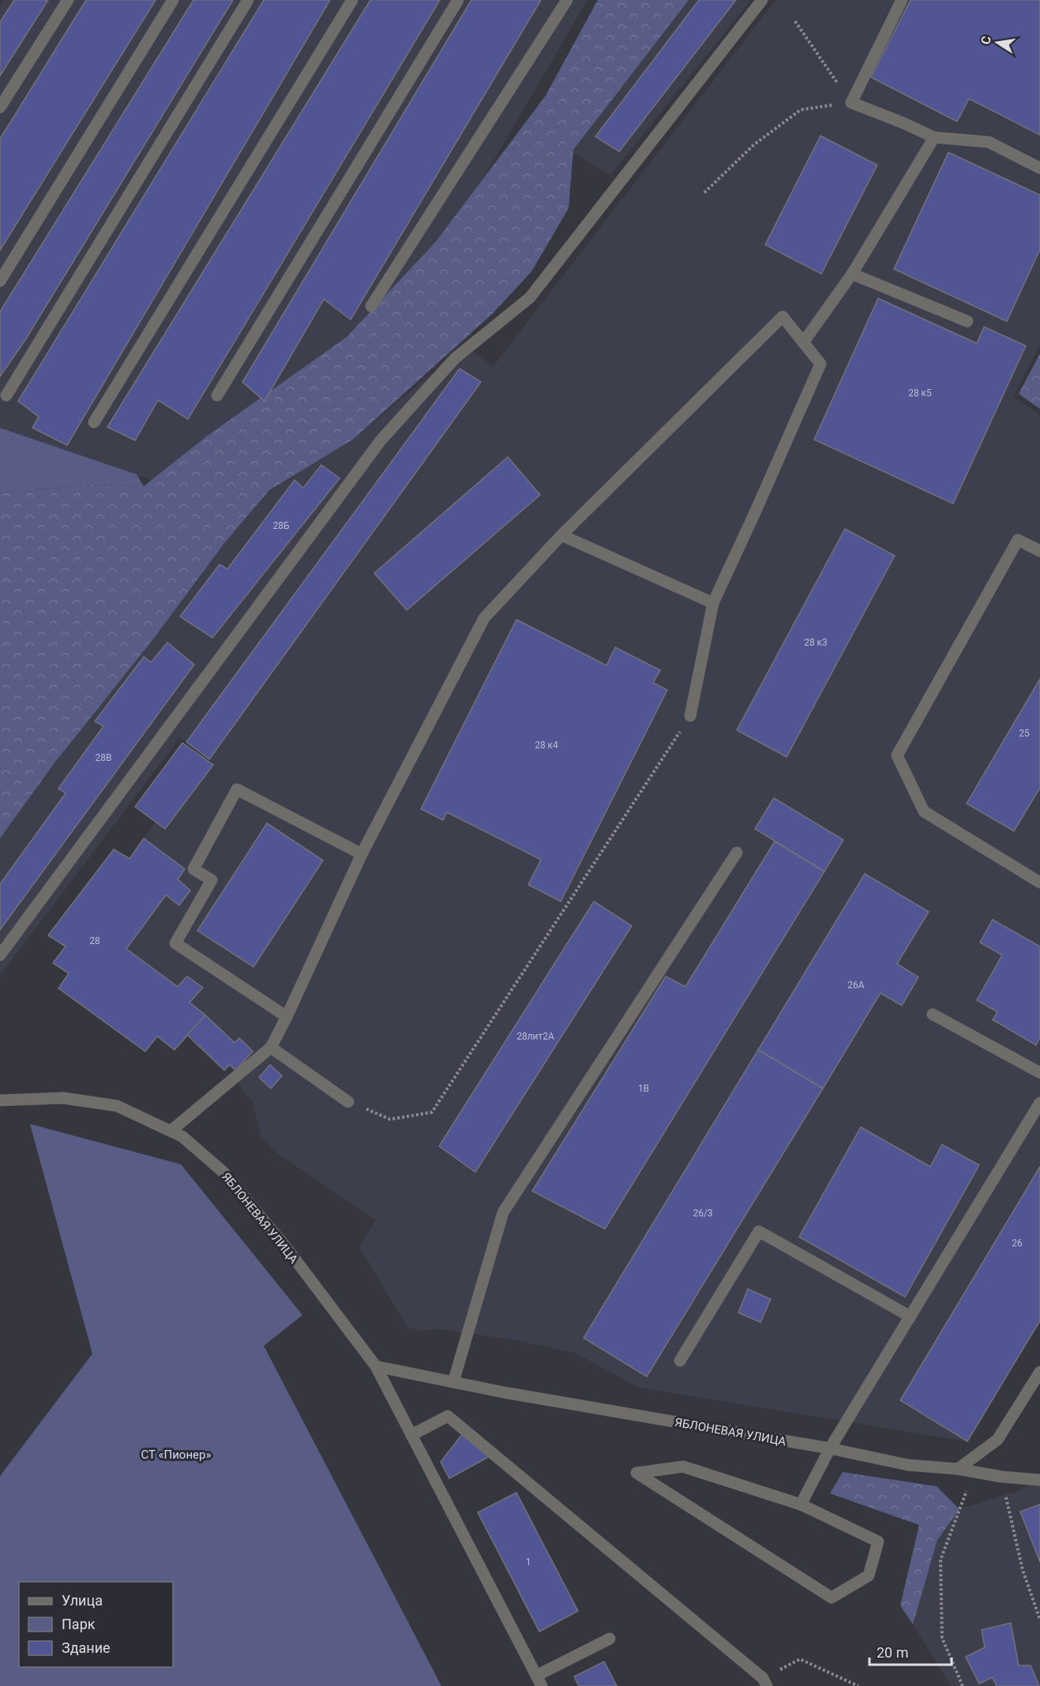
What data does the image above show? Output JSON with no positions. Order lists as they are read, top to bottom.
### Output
{
  "streets": {
    "street": ["ЯБЛОНЕВАЯ УЛИЦА"]
  },
  "parks": ["СТ «Пионер»"],
  "house_numbers": [
    "28 к5",
    "28Б",
    "28 к3",
    "25",
    "28 к4",
    "28В",
    "28",
    "26А",
    "28лит2А",
    "1В",
    "26/3",
    "26",
    "1"
  ],
  "legend": ["Улица", "Парк", "Здание"],
  "scale_bar": "20 m",
  "north": "left"
}
